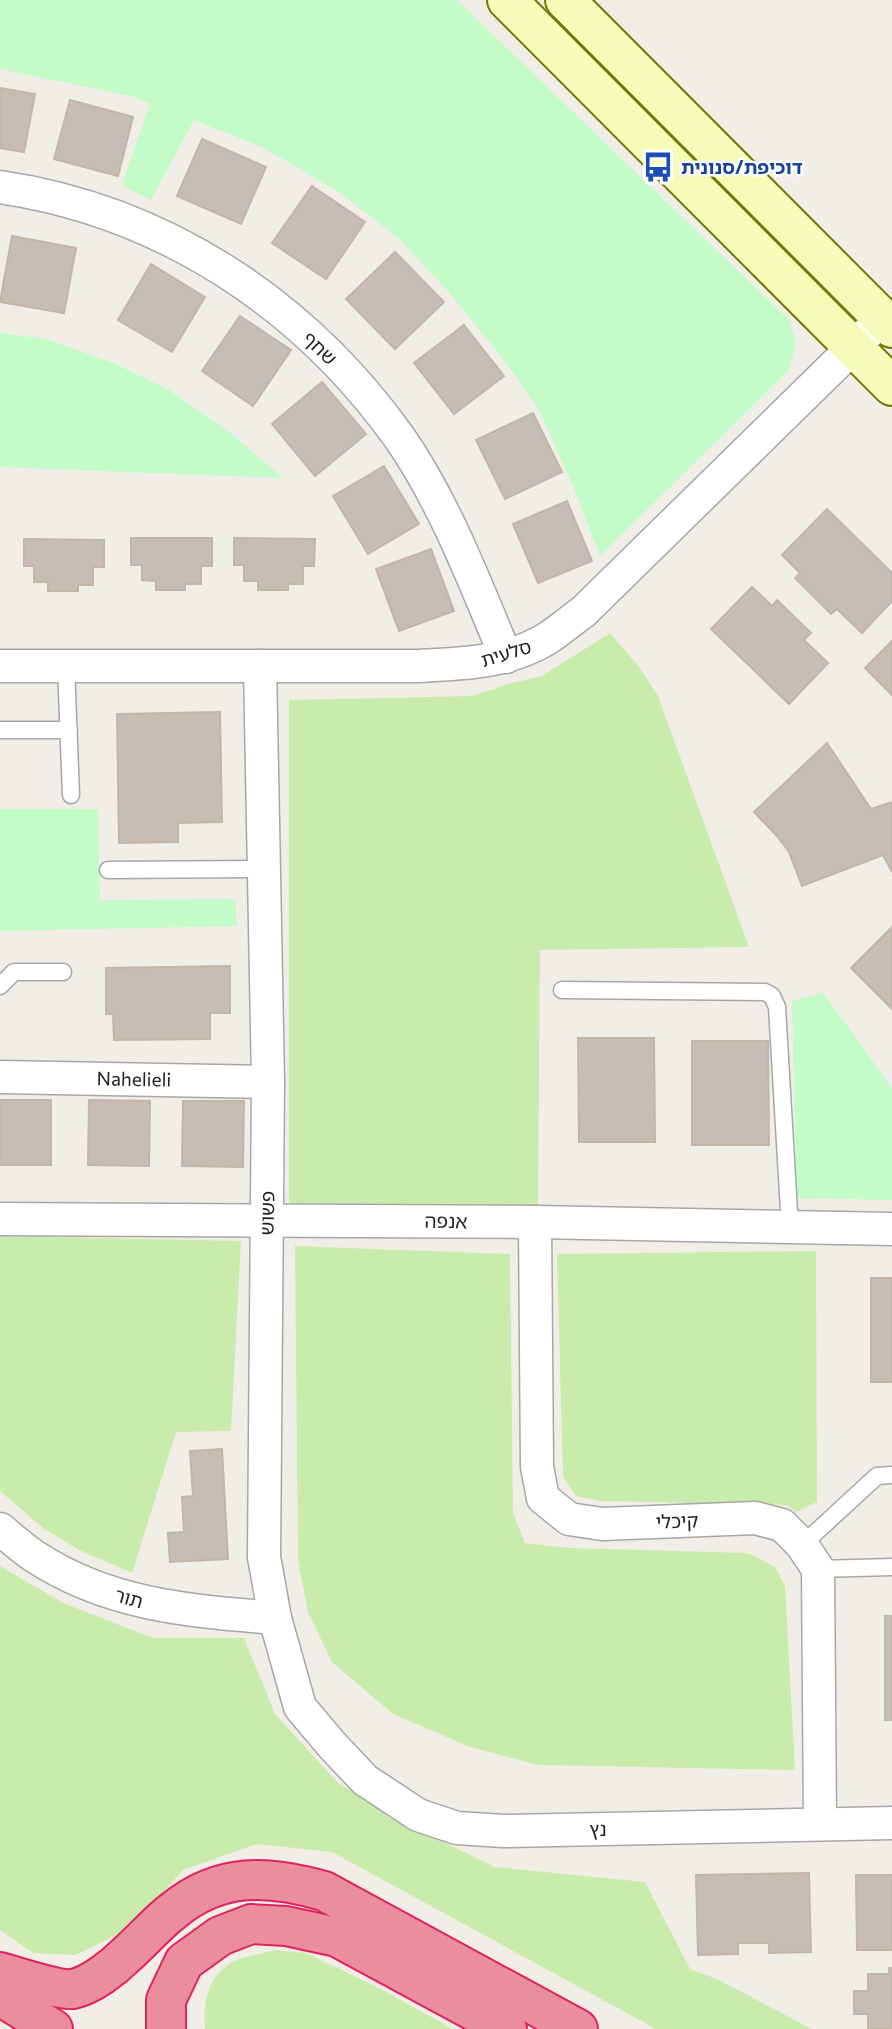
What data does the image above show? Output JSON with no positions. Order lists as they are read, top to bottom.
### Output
{
  "streets": {
    "street": [
      "שחף",
      "סלעית",
      "Nahelieli",
      "פשוש",
      "אנפה",
      "קיכלי",
      "תור",
      "נץ"
    ]
  },
  "crossings": [
    ["שחף", "סלעית"],
    ["סלעית", "פשוש"],
    ["Nahelieli", "פשוש"],
    ["פשוש", "אנפה"],
    ["פשוש", "תור"],
    ["פשוש", "נץ"],
    ["אנפה", "קיכלי"]
  ],
  "places": {
    "bus stop": ["דוכיפת/סנונית"]
  }
}
